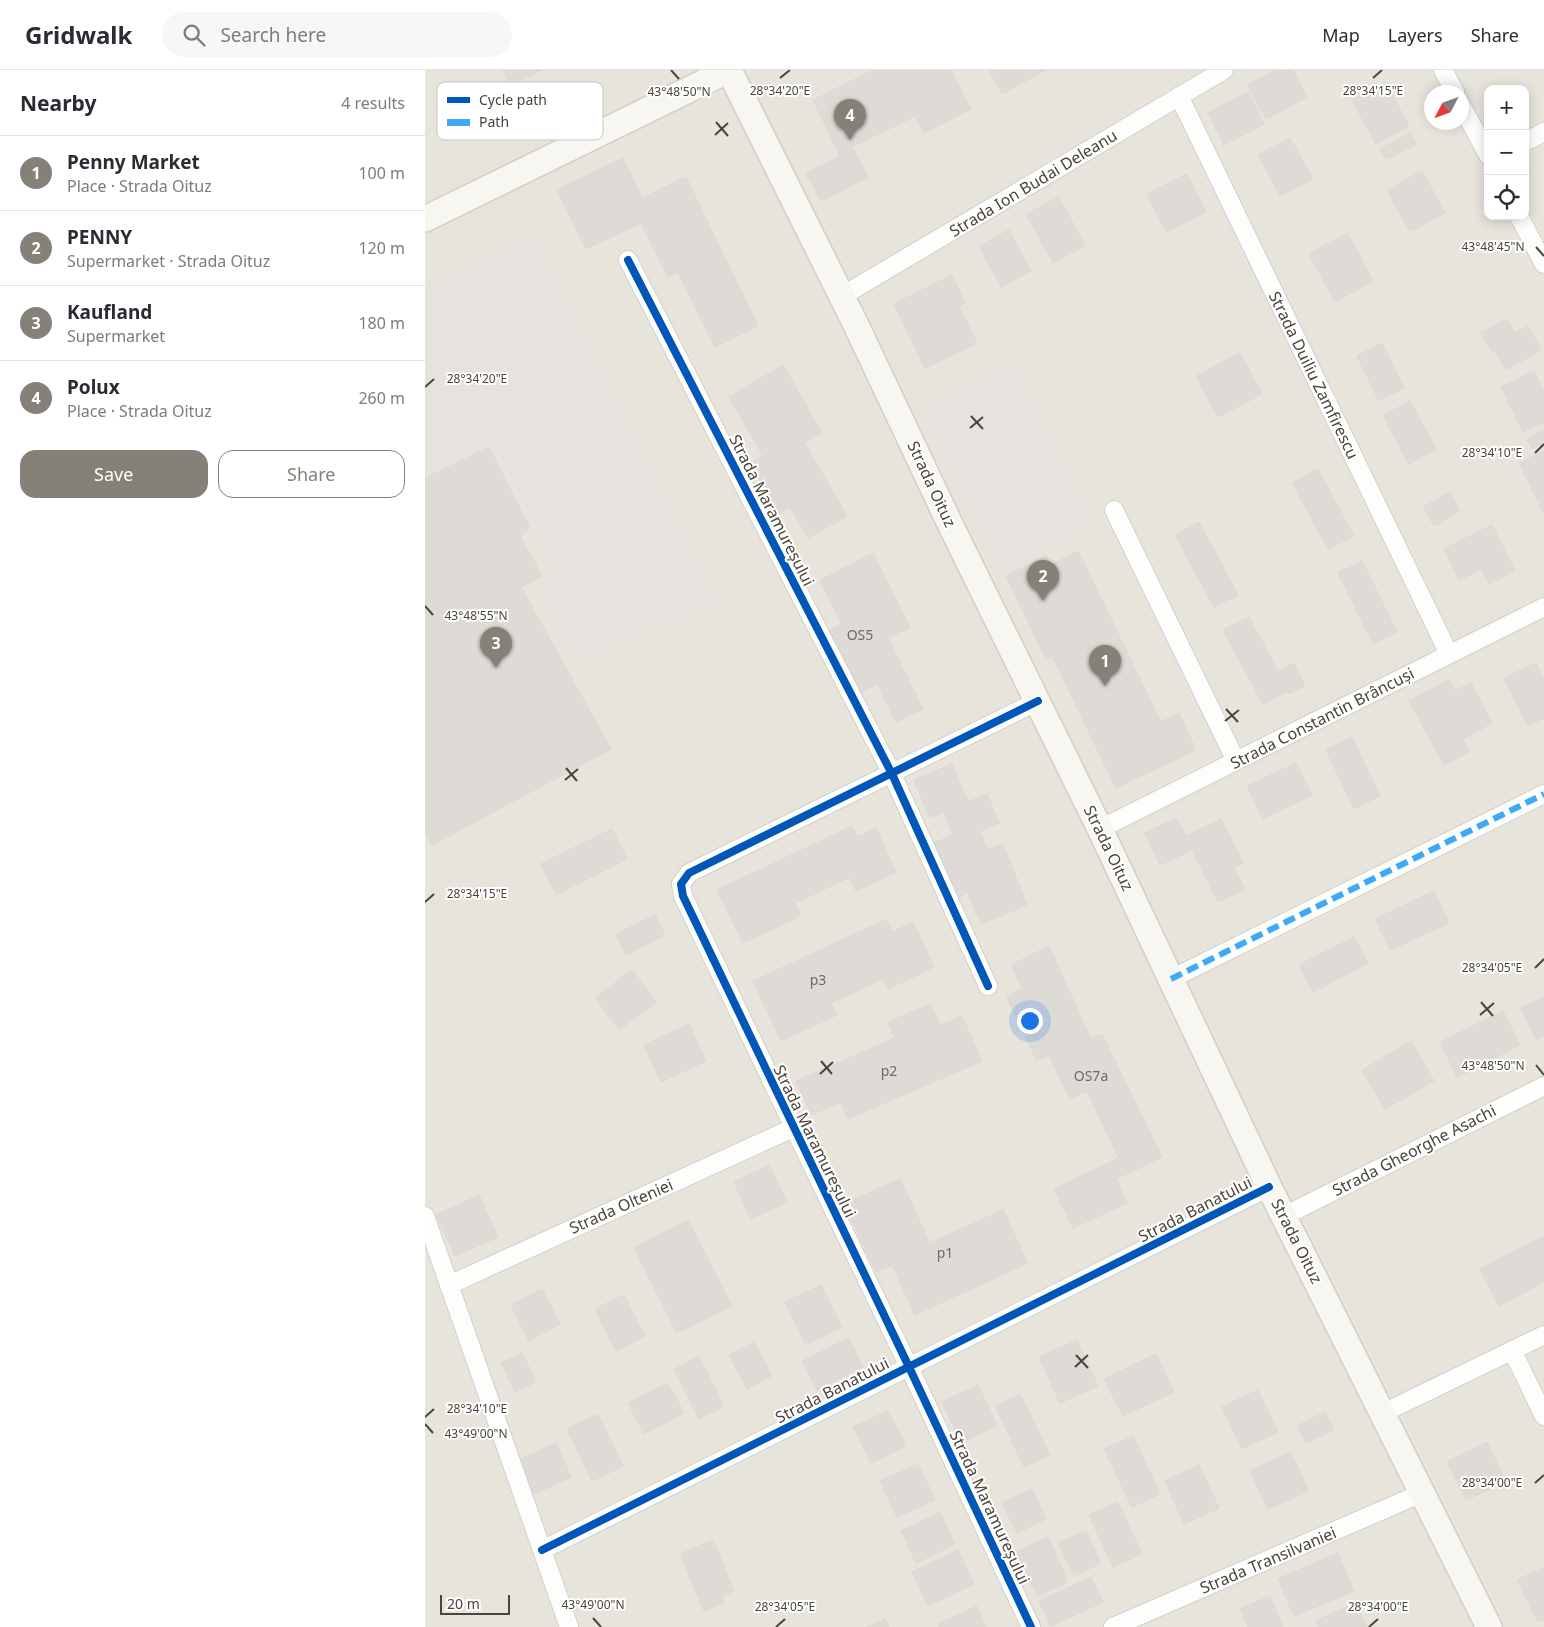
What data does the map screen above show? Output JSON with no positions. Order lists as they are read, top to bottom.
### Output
{
  "streets": {
    "main road": ["Strada Oituz"],
    "street": [
      "Strada Ion Budai Deleanu",
      "Strada Duiliu Zamfirescu",
      "Strada Maramureșului",
      "Strada Constantin Brâncuși",
      "Strada Gheorghe Asachi",
      "Strada Olteniei",
      "Strada Banatului",
      "Strada Transilvaniei"
    ]
  },
  "crossings": [
    ["Strada Ion Budai Deleanu", "Strada Duiliu Zamfirescu"],
    ["Strada Ion Budai Deleanu", "Strada Oituz"],
    ["Strada Duiliu Zamfirescu", "Strada Constantin Brâncuși"],
    ["Strada Oituz", "Strada Maramureșului"],
    ["Strada Oituz", "Strada Constantin Brâncuși"],
    ["Strada Oituz", "Strada Gheorghe Asachi"],
    ["Strada Oituz", "Strada Banatului"],
    ["Strada Oituz", "Strada Transilvaniei"],
    ["Strada Maramureșului", "Strada Olteniei"],
    ["Strada Maramureșului", "Strada Banatului"]
  ],
  "house_numbers": [
    "OS5",
    "p3",
    "p2",
    "OS7a",
    "p1"
  ],
  "legend": ["Cycle path", "Path"],
  "scale_bar": "20 m",
  "north": "bottom left",
  "page": {
    "header": "Gridwalk",
    "search": "Search here",
    "nav": ["Map", "Layers", "Share"],
    "heading": ["Nearby", "4 results"],
    "map_buttons": ["+", "−"],
    "pins": [
      "4",
      "2",
      "3",
      "1"
    ],
    "list": [
      {
        "mark": "1",
        "name": "Penny Market",
        "note": "Place · Strada Oituz",
        "value": "100 m"
      },
      {
        "mark": "2",
        "name": "PENNY",
        "note": "Supermarket · Strada Oituz",
        "value": "120 m"
      },
      {
        "mark": "3",
        "name": "Kaufland",
        "note": "Supermarket",
        "value": "180 m"
      },
      {
        "mark": "4",
        "name": "Polux",
        "note": "Place · Strada Oituz",
        "value": "260 m"
      }
    ],
    "buttons": ["Save", "Share"],
    "scale": "20 m"
  },
  "coordinates": [
    "28°34'20\"E",
    "28°34'15\"E",
    "43°48'50\"N",
    "43°48'45\"N",
    "28°34'10\"E",
    "43°48'55\"N",
    "28°34'05\"E",
    "43°49'00\"N",
    "28°34'00\"E"
  ]
}
